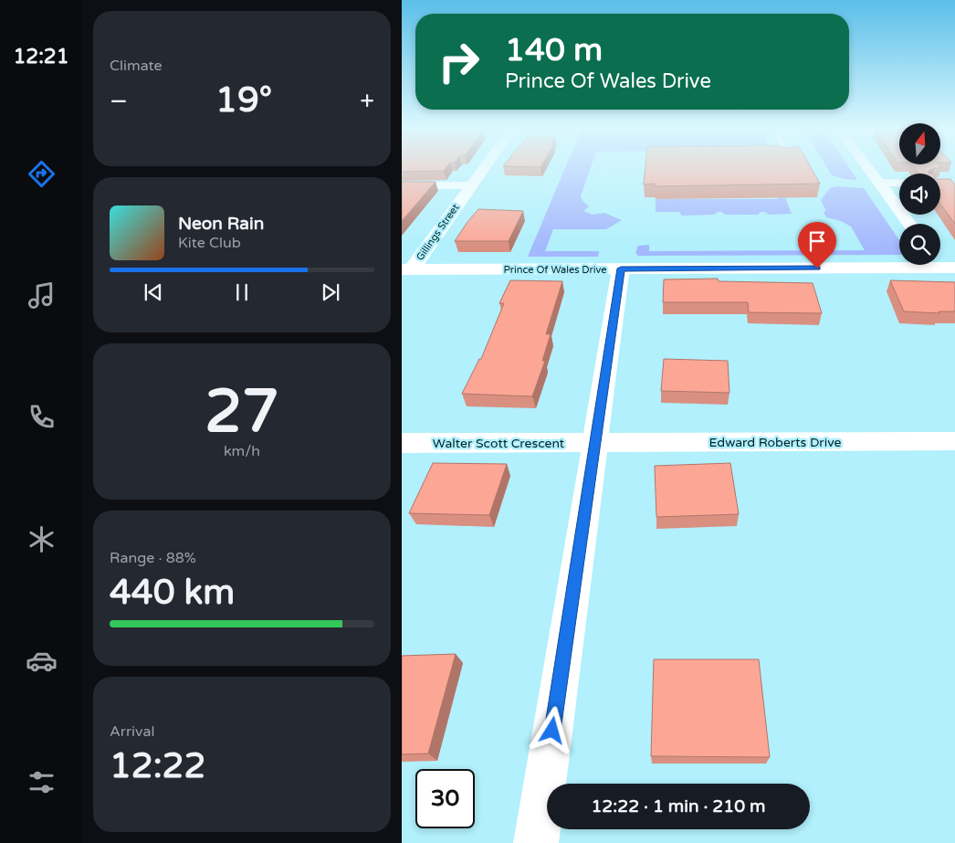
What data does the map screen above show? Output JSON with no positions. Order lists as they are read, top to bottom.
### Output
{
  "streets": {
    "street": [
      "Gillings Street",
      "Prince Of Wales Drive",
      "Edward Roberts Drive",
      "Walter Scott Crescent"
    ]
  },
  "crossings": [
    ["Gillings Street", "Prince Of Wales Drive"],
    ["Edward Roberts Drive", "Walter Scott Crescent"]
  ],
  "north": "top",
  "page": {
    "tabs": "12:21",
    "tile": [
      "Climate",
      ["27", "km/h"],
      ["Range · 88%", "440 km"],
      ["Arrival", "12:22"]
    ],
    "turn": ["140 m", "Prince Of Wales Drive"],
    "heat": ["−", "19°", "+"],
    "song": ["Neon Rain", "Kite Club"],
    "limit": "30",
    "trip": "12:22 · 1 min · 210 m"
  }
}
